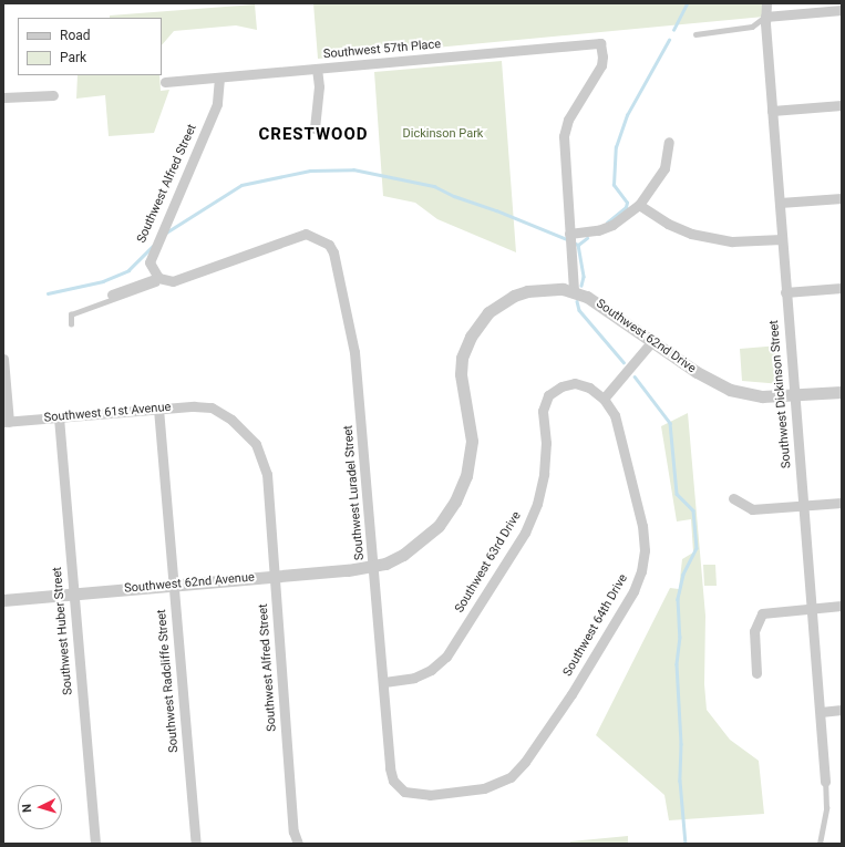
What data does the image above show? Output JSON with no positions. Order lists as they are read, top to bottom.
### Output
{
  "streets": {
    "street": [
      "Southwest 57th Place",
      "Southwest Alfred Street",
      "Southwest 62nd Drive",
      "Southwest Dickinson Street",
      "Southwest 61st Avenue",
      "Southwest Luradel Street",
      "Southwest 63rd Drive",
      "Southwest 62nd Avenue",
      "Southwest 64th Drive",
      "Southwest Huber Street",
      "Southwest Radcliffe Street"
    ]
  },
  "crossings": [
    ["Southwest 57th Place", "Southwest Alfred Street"],
    ["Southwest Alfred Street", "Southwest 61st Avenue"],
    ["Southwest Alfred Street", "Southwest Luradel Street"],
    ["Southwest Alfred Street", "Southwest 62nd Avenue"],
    ["Southwest 62nd Drive", "Southwest Dickinson Street"],
    ["Southwest 62nd Drive", "Southwest Luradel Street"],
    ["Southwest 62nd Drive", "Southwest 62nd Avenue"],
    ["Southwest 61st Avenue", "Southwest Huber Street"],
    ["Southwest 61st Avenue", "Southwest Radcliffe Street"],
    ["Southwest Luradel Street", "Southwest 63rd Drive"],
    ["Southwest Luradel Street", "Southwest 62nd Avenue"],
    ["Southwest Luradel Street", "Southwest 64th Drive"],
    ["Southwest 63rd Drive", "Southwest 64th Drive"],
    ["Southwest 62nd Avenue", "Southwest Huber Street"],
    ["Southwest 62nd Avenue", "Southwest Radcliffe Street"]
  ],
  "districts": ["CRESTWOOD"],
  "parks": ["Dickinson Park"],
  "legend": ["Road", "Park"],
  "north": "left"
}
